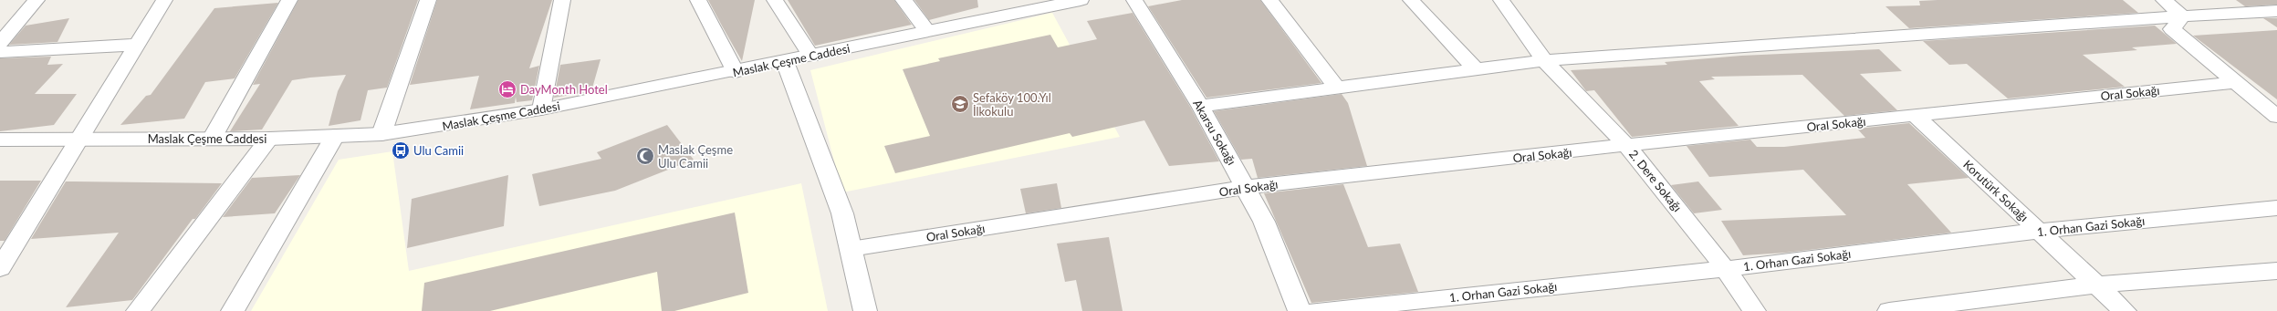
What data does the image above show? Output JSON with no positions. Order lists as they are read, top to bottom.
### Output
{
  "streets": {
    "street": [
      "Maslak Çeşme Caddesi",
      "Oral Sokağı",
      "Akarsu Sokağı",
      "2. Dere Sokağı",
      "Korutürk Sokağı",
      "1. Orhan Gazi Sokağı"
    ]
  },
  "crossings": [
    ["Oral Sokağı", "Akarsu Sokağı"],
    ["Oral Sokağı", "2. Dere Sokağı"],
    ["Oral Sokağı", "Korutürk Sokağı"],
    ["2. Dere Sokağı", "1. Orhan Gazi Sokağı"],
    ["Korutürk Sokağı", "1. Orhan Gazi Sokağı"]
  ],
  "places": {
    "hotel": ["DayMonth Hotel"],
    "school or university": ["Sefaköy 100.Yıl İlkokulu"],
    "bus stop": ["Ulu Camii"],
    "mosque": ["Maslak Çeşme Ulu Camii"]
  }
}
